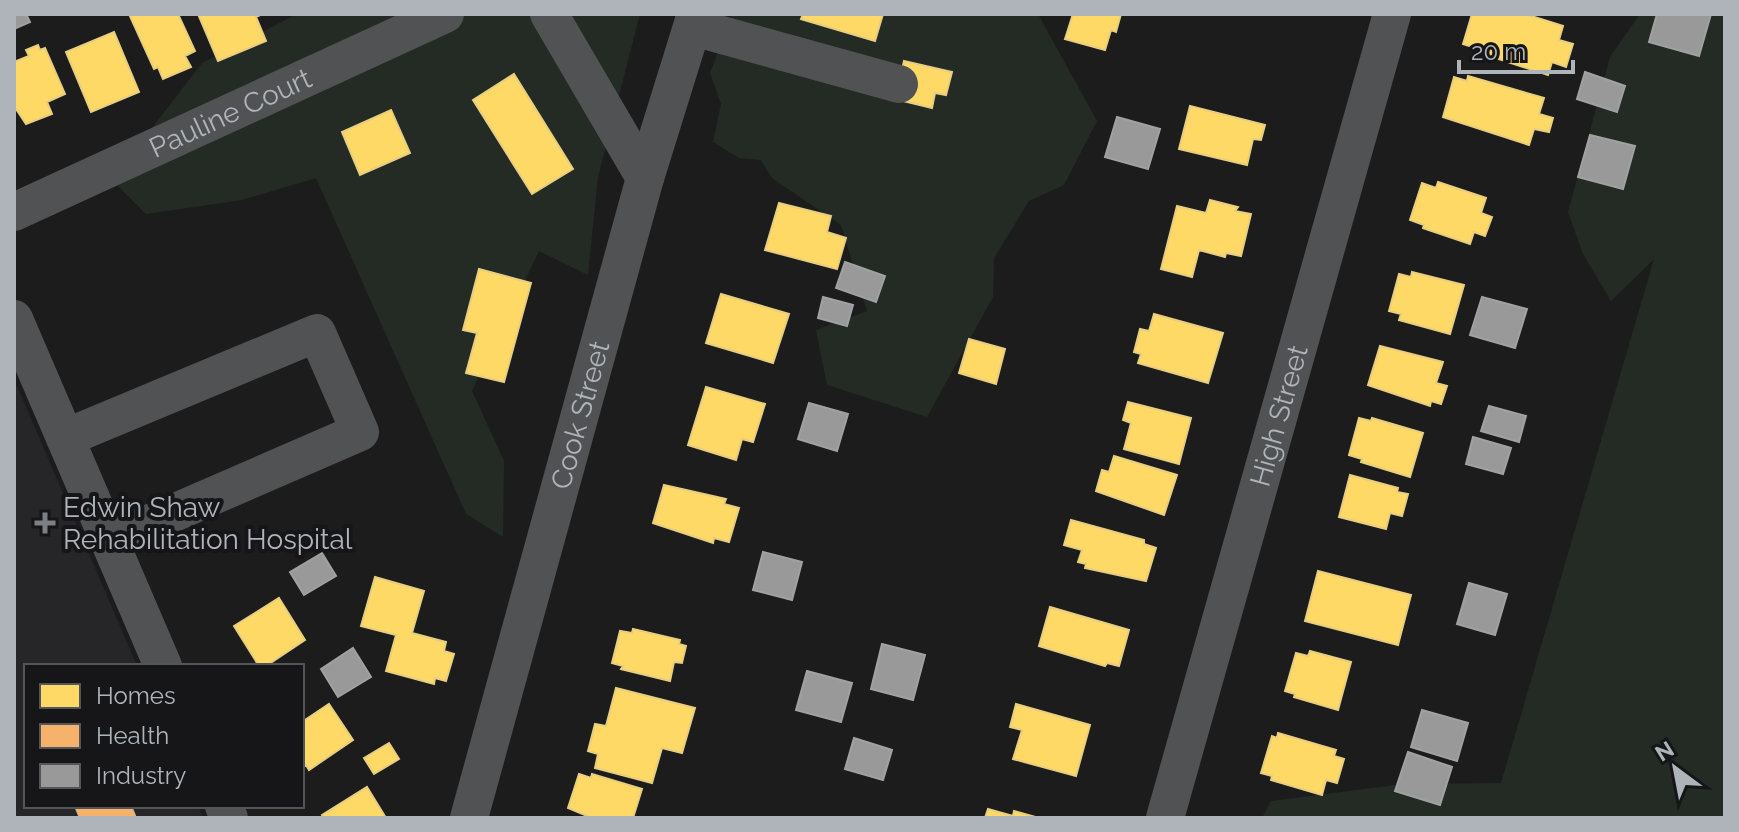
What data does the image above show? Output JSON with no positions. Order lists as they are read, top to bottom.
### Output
{
  "streets": {
    "street": ["Pauline Court", "Cook Street", "High Street"]
  },
  "places": {
    "health": ["Edwin Shaw Rehabilitation Hospital"]
  },
  "legend": ["Homes", "Health", "Industry"],
  "scale_bar": "20 m",
  "north": "top left"
}
